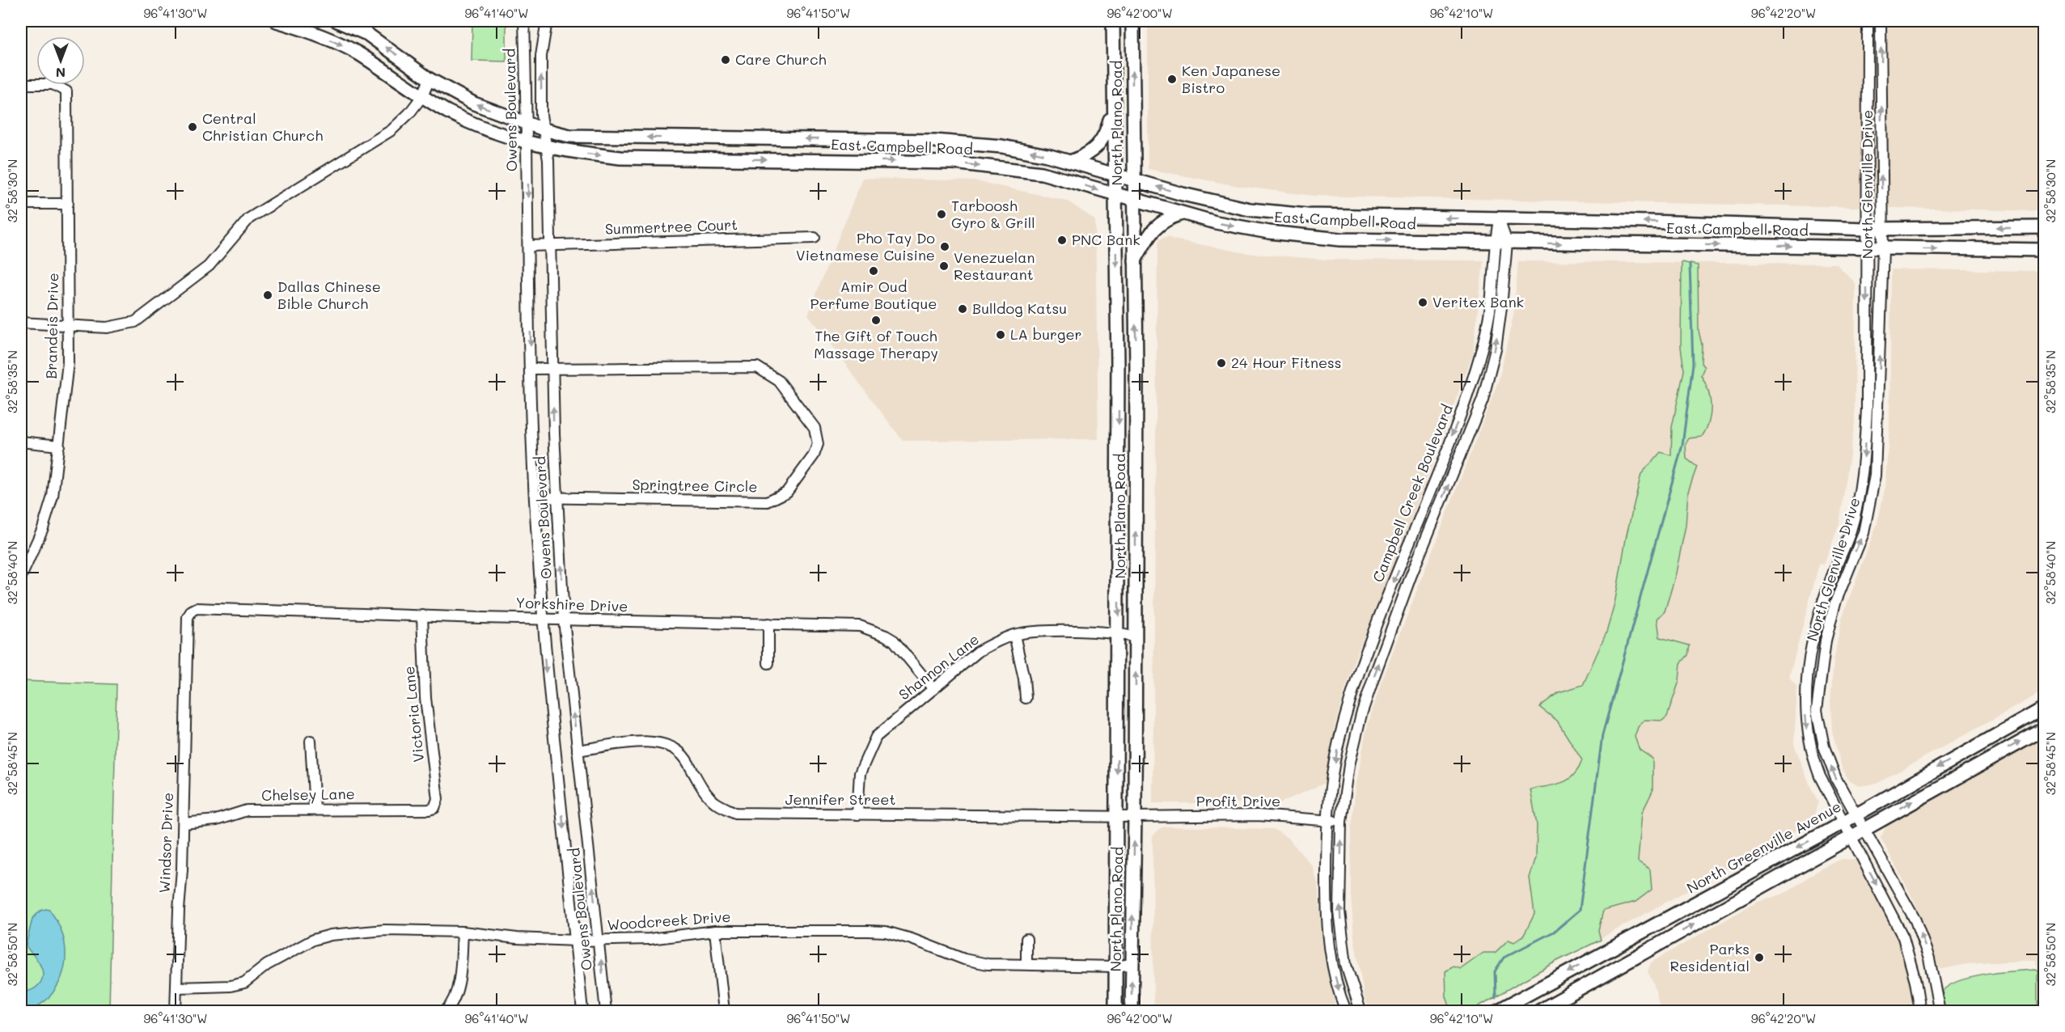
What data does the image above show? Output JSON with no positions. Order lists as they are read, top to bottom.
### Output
{
  "streets": {
    "main road": ["North Plano Road", "East Campbell Road", "North Greenville Avenue"],
    "street": [
      "Owens Boulevard",
      "North Glenville Drive",
      "Summertree Court",
      "Brandeis Drive",
      "Springtree Circle",
      "Campbell Creek Boulevard",
      "Yorkshire Drive",
      "Shannon Lane",
      "Victoria Lane",
      "Chelsey Lane",
      "Jennifer Street",
      "Profit Drive",
      "Windsor Drive",
      "Woodcreek Drive"
    ]
  },
  "crossings": [
    ["Owens Boulevard", "East Campbell Road"],
    ["Owens Boulevard", "Summertree Court"],
    ["Owens Boulevard", "Springtree Circle"],
    ["Owens Boulevard", "Yorkshire Drive"],
    ["Owens Boulevard", "Jennifer Street"],
    ["Owens Boulevard", "Woodcreek Drive"],
    ["North Plano Road", "East Campbell Road"],
    ["North Plano Road", "Shannon Lane"],
    ["North Plano Road", "Jennifer Street"],
    ["North Plano Road", "Profit Drive"],
    ["North Plano Road", "Woodcreek Drive"],
    ["East Campbell Road", "North Glenville Drive"],
    ["East Campbell Road", "Campbell Creek Boulevard"],
    ["North Glenville Drive", "North Greenville Avenue"],
    ["Campbell Creek Boulevard", "Profit Drive"],
    ["Yorkshire Drive", "Shannon Lane"],
    ["Yorkshire Drive", "Victoria Lane"],
    ["Yorkshire Drive", "Windsor Drive"],
    ["Shannon Lane", "Jennifer Street"],
    ["Victoria Lane", "Chelsey Lane"],
    ["Chelsey Lane", "Windsor Drive"],
    ["Jennifer Street", "Profit Drive"],
    ["Windsor Drive", "Woodcreek Drive"]
  ],
  "places": [
    "Care Church",
    "Ken Japanese Bistro",
    "Central Christian Church",
    "Tarboosh Gyro & Grill",
    "PNC Bank",
    "Pho Tay Do Vietnamese Cuisine",
    "Venezuelan Restaurant",
    "Amir Oud Perfume Boutique",
    "Dallas Chinese Bible Church",
    "Veritex Bank",
    "Bulldog Katsu",
    "The Gift of Touch Massage Therapy",
    "LA burger",
    "24 Hour Fitness",
    "Parks Residential"
  ],
  "north": "bottom",
  "coordinates": [
    "96°41'30\"W",
    "96°41'40\"W",
    "96°41'50\"W",
    "96°42'00\"W",
    "96°42'10\"W",
    "96°42'20\"W",
    "32°58'30\"N",
    "32°58'35\"N",
    "32°58'40\"N",
    "32°58'45\"N",
    "32°58'50\"N"
  ]
}
